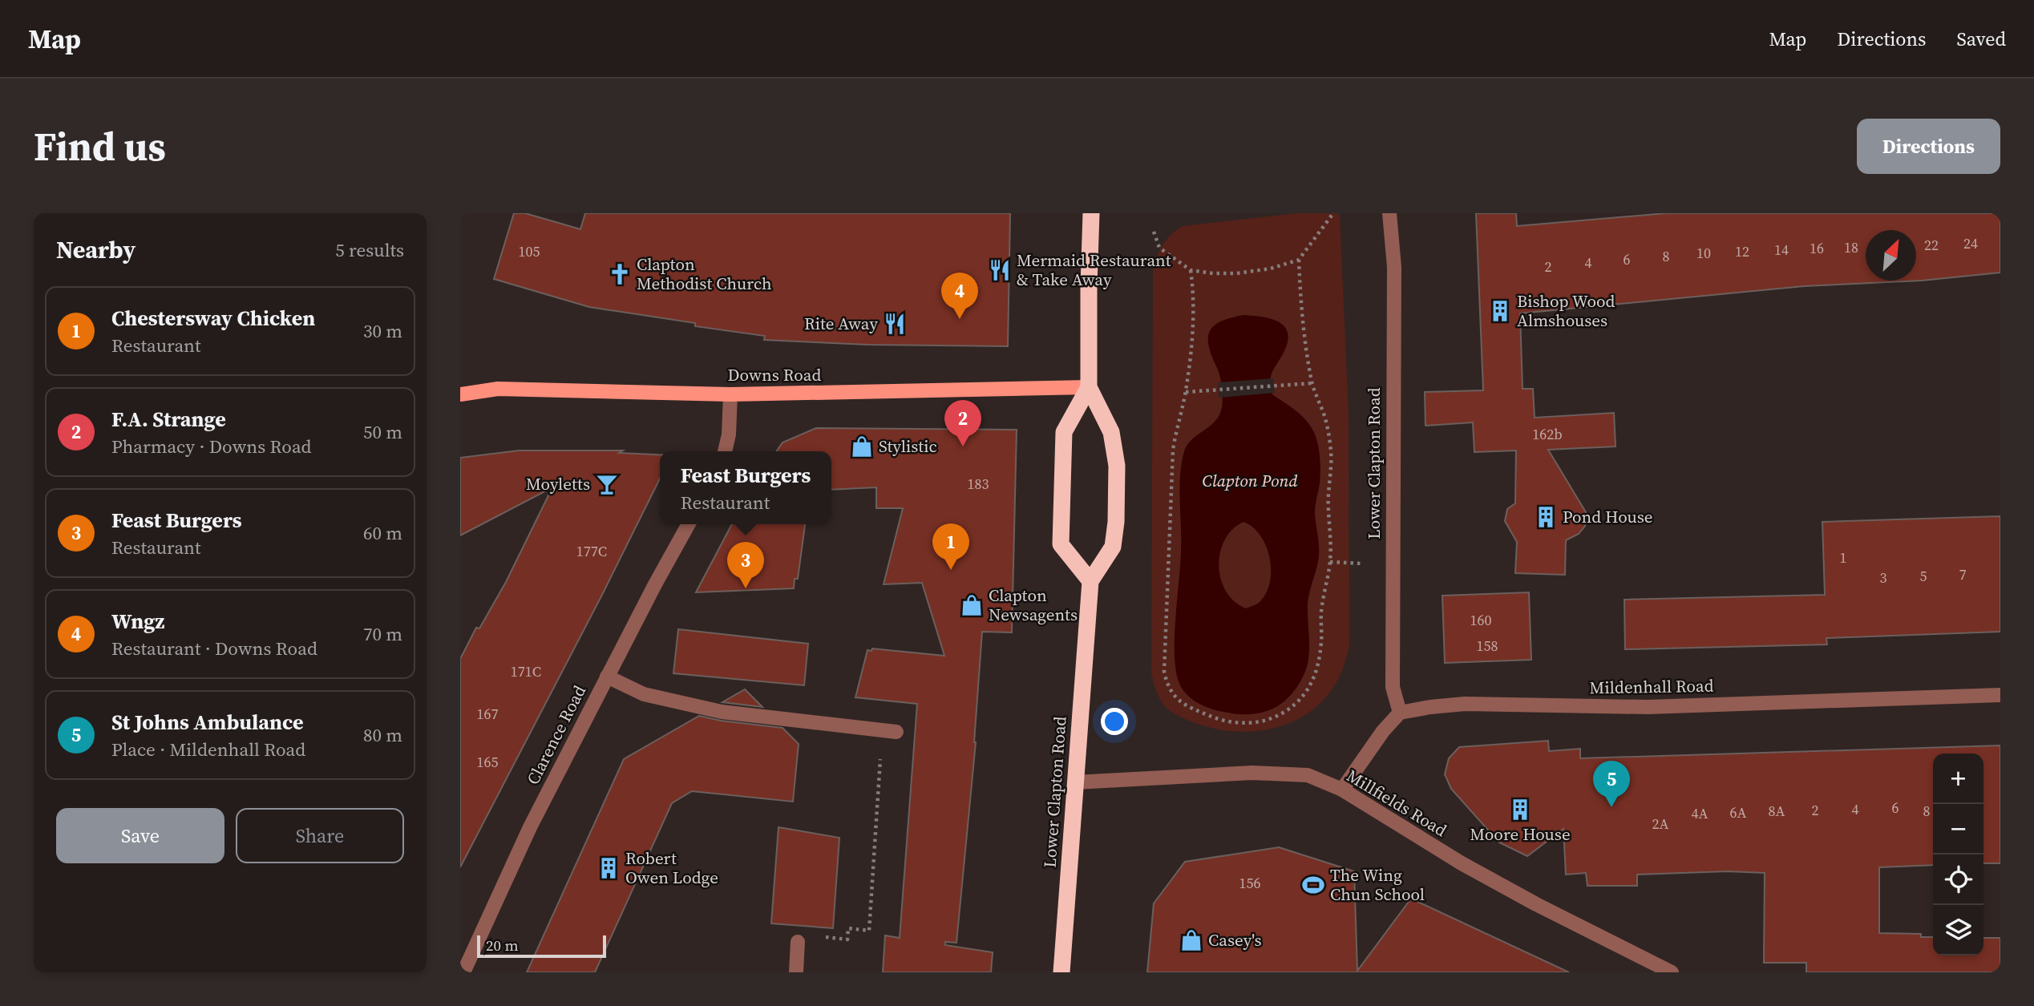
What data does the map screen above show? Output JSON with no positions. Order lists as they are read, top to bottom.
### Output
{
  "streets": {
    "highway": ["Lower Clapton Road"],
    "main road": ["Downs Road"],
    "street": ["Mildenhall Road", "Clarence Road", "Millfields Road"]
  },
  "crossings": [
    ["Downs Road", "Lower Clapton Road"],
    ["Lower Clapton Road", "Mildenhall Road"],
    ["Lower Clapton Road", "Millfields Road"]
  ],
  "parks": ["Clapton Pond"],
  "places": {
    "restaurant": ["Mermaid Restaurant & Take Away", "Rite Away"],
    "church": ["Clapton Methodist Church"],
    "building": [
      "Bishop Wood Almshouses",
      "Pond House",
      "Moore House",
      "Robert Owen Lodge"
    ],
    "shop": ["Stylistic", "Clapton Newsagents", "Casey's"],
    "bar": ["Moyletts"],
    "sports": ["The Wing Chun School"]
  },
  "house_numbers": [
    "24",
    "22",
    "18",
    "16",
    "14",
    "105",
    "12",
    "10",
    "8",
    "6",
    "4",
    "2",
    "162b",
    "183",
    "177C",
    "1",
    "7",
    "5",
    "3",
    "160",
    "158",
    "171C",
    "167",
    "165",
    "6",
    "4",
    "2",
    "8A",
    "8",
    "6A",
    "4A",
    "2A",
    "156"
  ],
  "scale_bar": "20 m",
  "north": "top right",
  "page": {
    "header": "Map",
    "nav": ["Map", "Directions", "Saved"],
    "buttons": [
      "Directions",
      ["Save", "Share"]
    ],
    "title": "Find us",
    "heading": ["Nearby", "5 results"],
    "pins": [
      "4",
      "2",
      "1",
      "3",
      "5"
    ],
    "list": [
      {
        "mark": "1",
        "name": "Chestersway Chicken",
        "note": "Restaurant",
        "value": "30 m"
      },
      {
        "mark": "2",
        "name": "F.A. Strange",
        "note": "Pharmacy · Downs Road",
        "value": "50 m"
      },
      {
        "mark": "3",
        "name": "Feast Burgers",
        "note": "Restaurant",
        "value": "60 m"
      },
      {
        "mark": "4",
        "name": "Wngz",
        "note": "Restaurant · Downs Road",
        "value": "70 m"
      },
      {
        "mark": "5",
        "name": "St Johns Ambulance",
        "note": "Place · Mildenhall Road",
        "value": "80 m"
      }
    ],
    "popup": ["Feast Burgers", "Restaurant"],
    "map_buttons": ["+", "−"],
    "scale": "20 m"
  }
}
